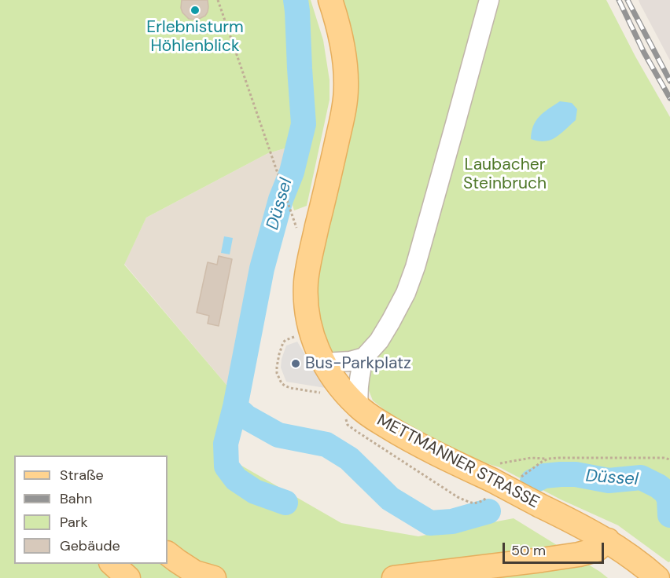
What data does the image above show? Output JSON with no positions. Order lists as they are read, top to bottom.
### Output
{
  "streets": {
    "main road": ["METTMANNER STRASSE"]
  },
  "water": ["Düssel"],
  "parks": ["Laubacher Steinbruch"],
  "places": ["Erlebnisturm Höhlenblick", "Bus-Parkplatz"],
  "legend": [
    "Straße",
    "Bahn",
    "Park",
    "Gebäude"
  ],
  "scale_bar": "50 m"
}
